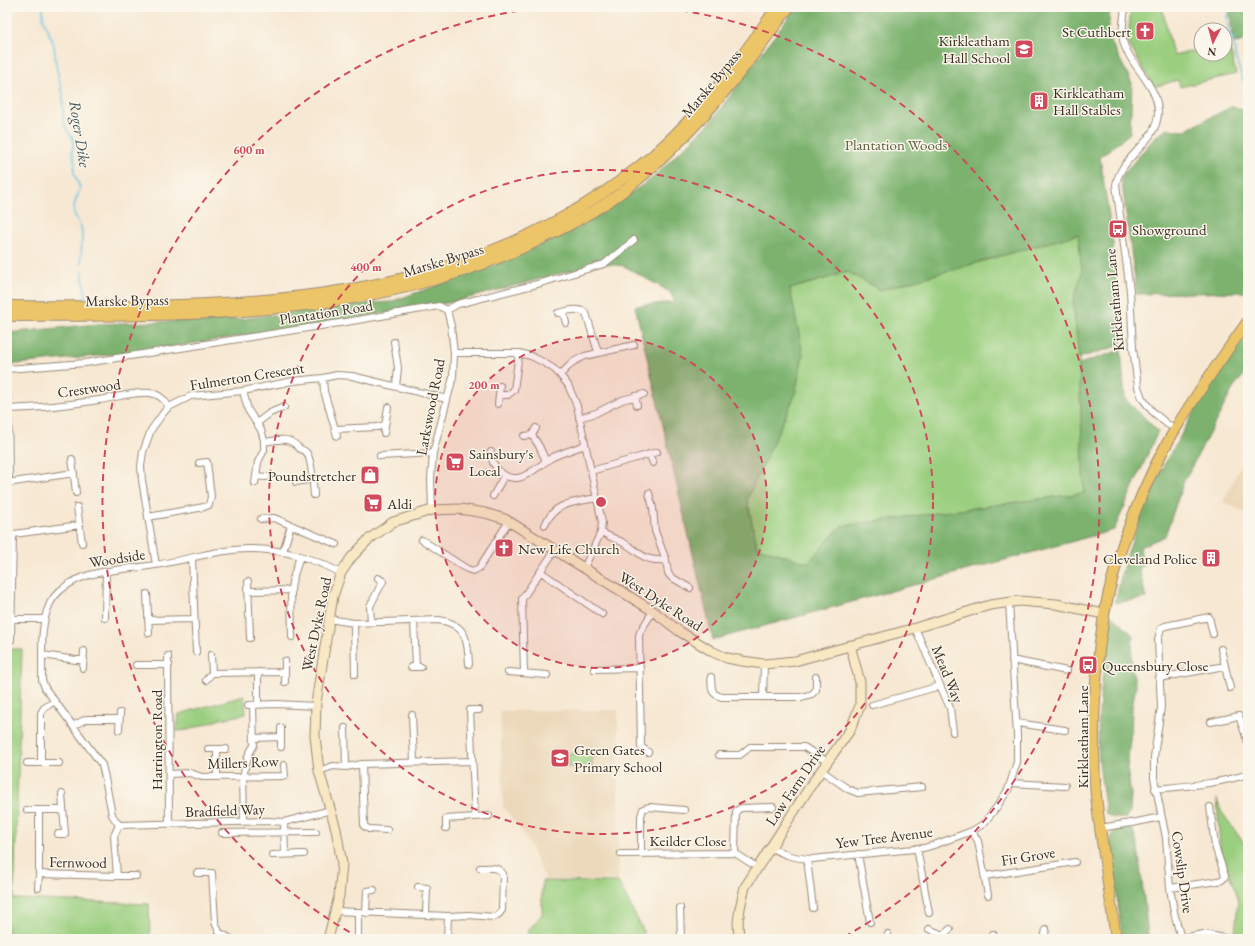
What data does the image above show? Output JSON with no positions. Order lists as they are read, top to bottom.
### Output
{
  "streets": {
    "main road": ["Marske Bypass", "Kirkleatham Lane"],
    "street": [
      "Plantation Road",
      "Fulmerton Crescent",
      "Crestwood",
      "Larkswood Road",
      "Woodside",
      "West Dyke Road",
      "Mead Way",
      "Harrington Road",
      "Millers Row",
      "Low Farm Drive",
      "Bradfield Way",
      "Yew Tree Avenue",
      "Keilder Close",
      "Fir Grove",
      "Fernwood",
      "Cowslip Drive"
    ]
  },
  "crossings": [
    ["Kirkleatham Lane", "West Dyke Road"],
    ["Plantation Road", "Larkswood Road"],
    ["Fulmerton Crescent", "Crestwood"],
    ["Fulmerton Crescent", "Larkswood Road"],
    ["Fulmerton Crescent", "Woodside"],
    ["Larkswood Road", "West Dyke Road"],
    ["Woodside", "West Dyke Road"],
    ["Woodside", "Bradfield Way"],
    ["Woodside", "Fernwood"],
    ["West Dyke Road", "Mead Way"],
    ["West Dyke Road", "Low Farm Drive"],
    ["West Dyke Road", "Bradfield Way"],
    ["West Dyke Road", "Yew Tree Avenue"],
    ["Harrington Road", "Millers Row"],
    ["Harrington Road", "Bradfield Way"],
    ["Low Farm Drive", "Yew Tree Avenue"],
    ["Low Farm Drive", "Keilder Close"],
    ["Bradfield Way", "Fernwood"]
  ],
  "water": ["Roger Dike"],
  "parks": ["Plantation Woods"],
  "places": {
    "church": ["St Cuthbert", "New Life Church"],
    "school or university": ["Kirkleatham Hall School", "Green Gates Primary School"],
    "building": ["Kirkleatham Hall Stables", "Cleveland Police"],
    "bus stop": ["Showground", "Queensbury Close"],
    "supermarket": ["Sainsbury's Local", "Aldi"],
    "shop": ["Poundstretcher"]
  },
  "north": "bottom",
  "rings": ["600 m", "400 m", "200 m"]
}
